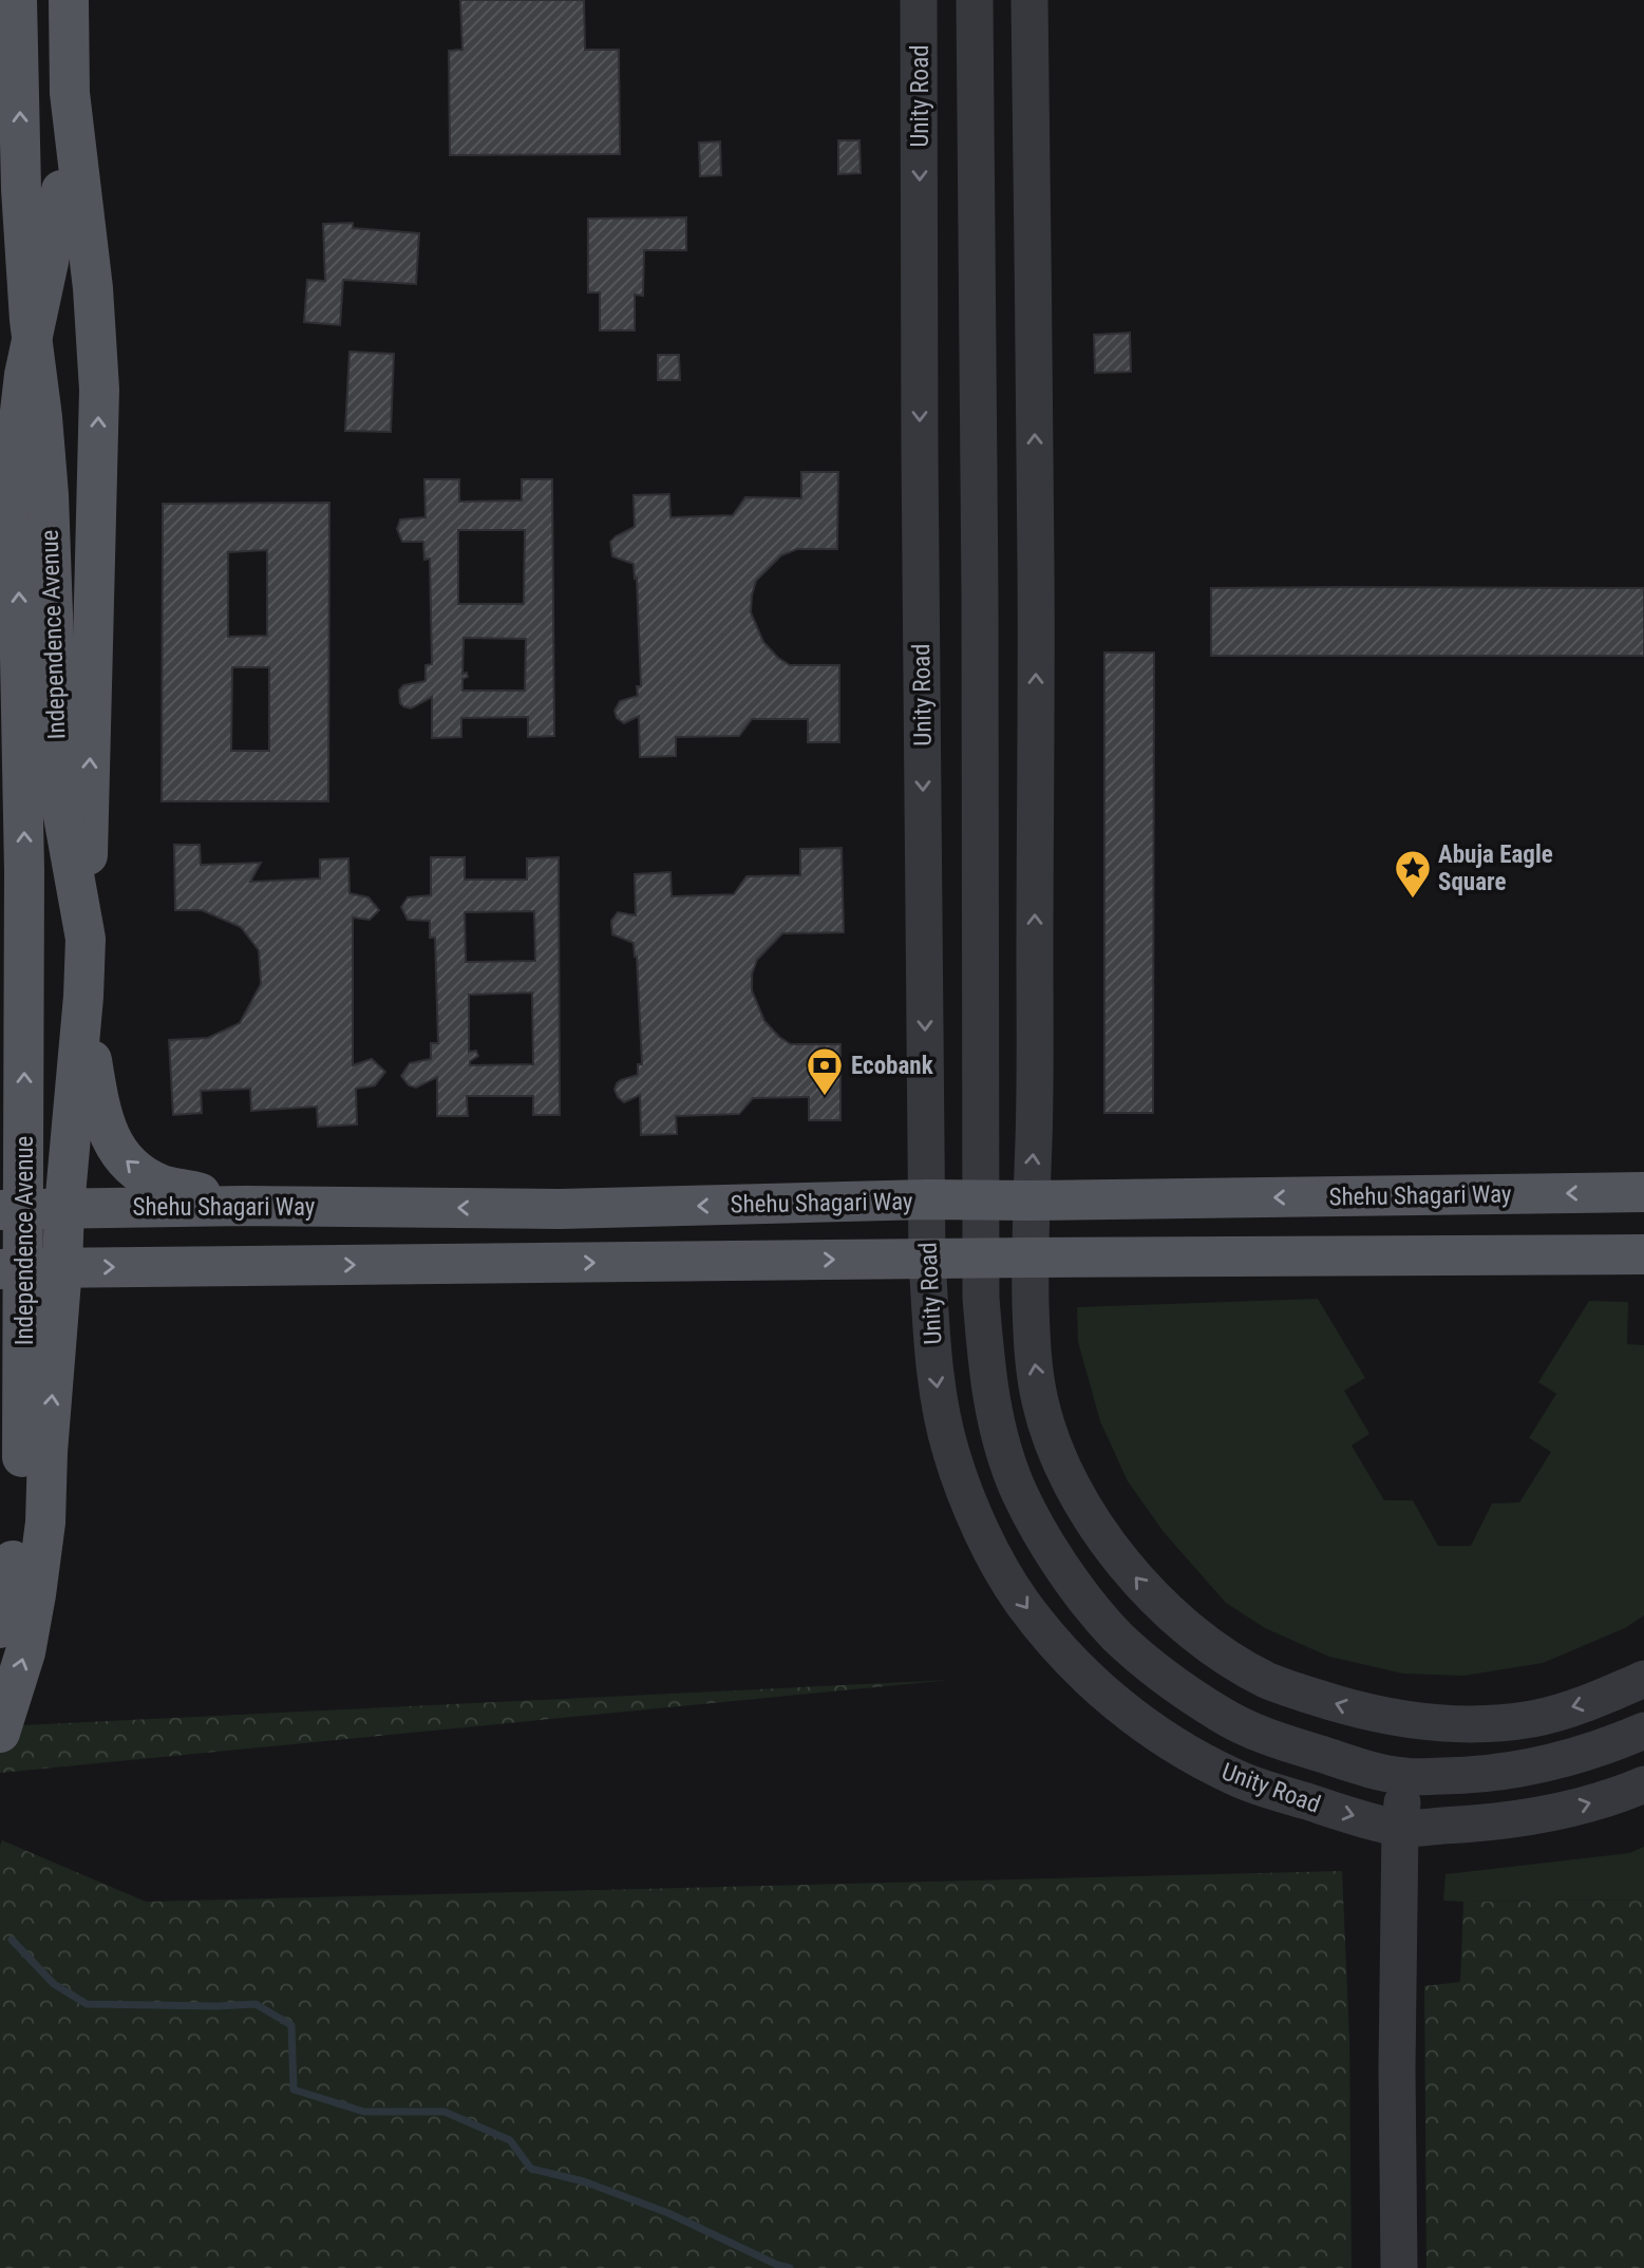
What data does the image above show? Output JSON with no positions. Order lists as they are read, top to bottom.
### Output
{
  "streets": {
    "main road": ["Independence Avenue", "Shehu Shagari Way"],
    "street": ["Unity Road"]
  },
  "crossings": [
    ["Unity Road", "Shehu Shagari Way"],
    ["Independence Avenue", "Shehu Shagari Way"]
  ],
  "places": {
    "place": ["Abuja Eagle Square"],
    "bank": ["Ecobank"]
  }
}
